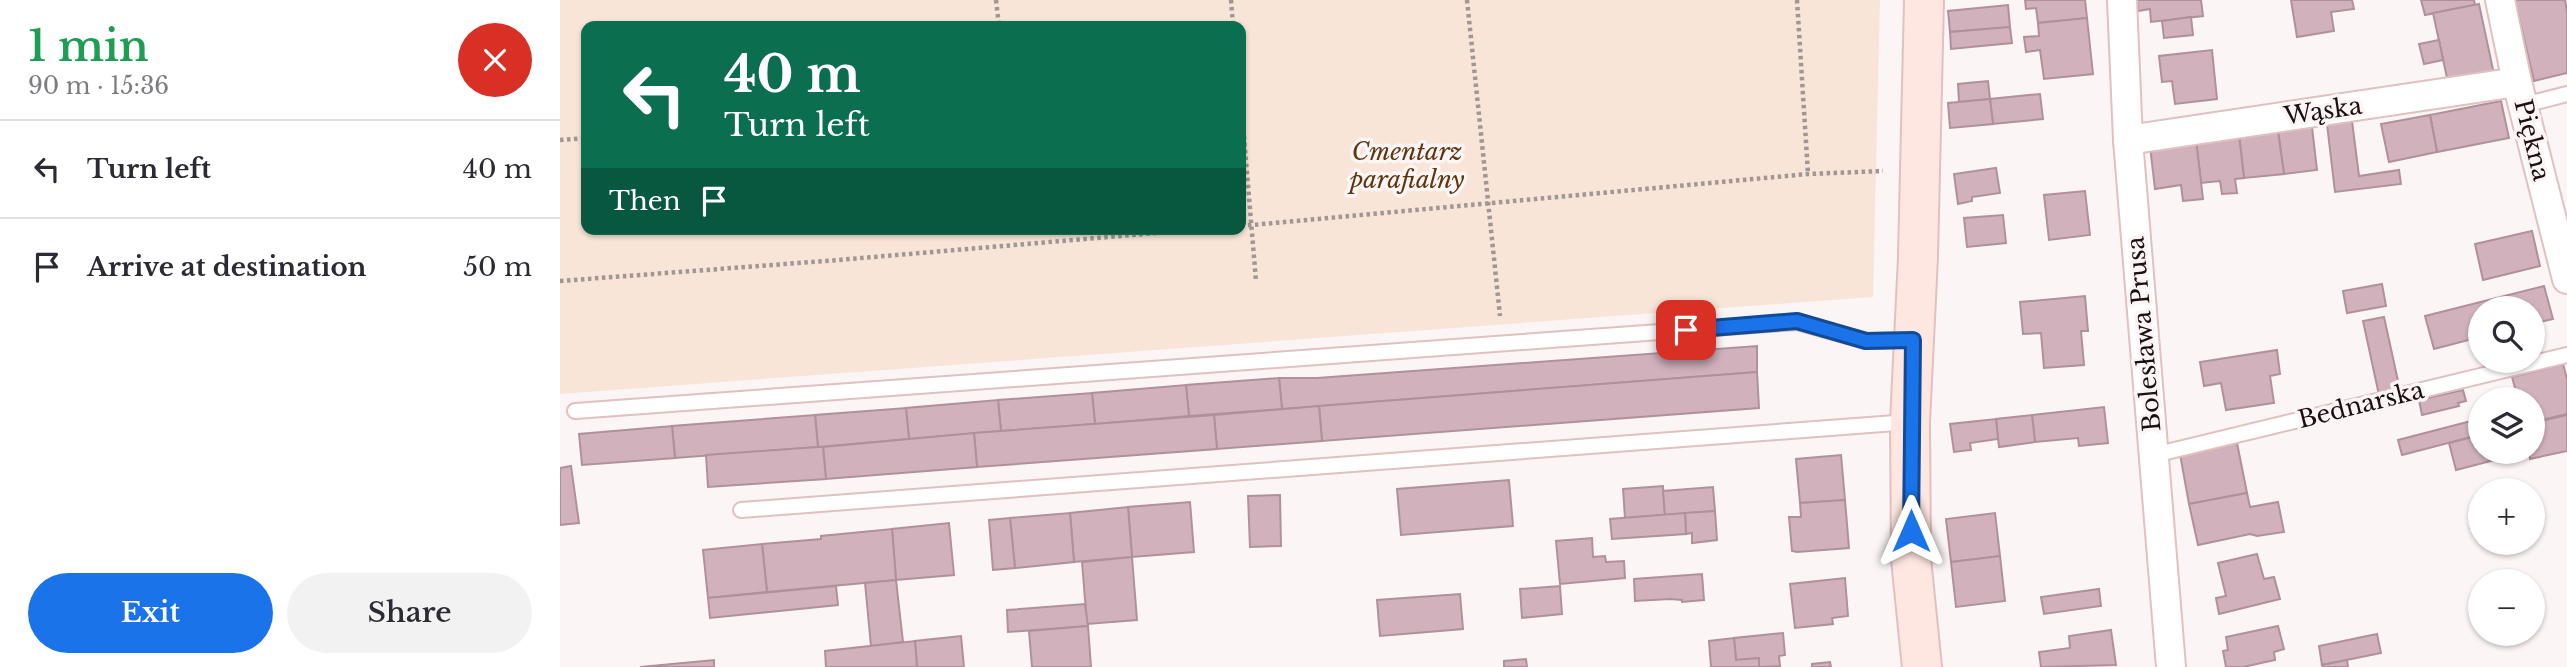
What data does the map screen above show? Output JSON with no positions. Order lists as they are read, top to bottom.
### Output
{
  "streets": {
    "street": ["Wąska", "Piękna", "Bolesława Prusa"],
    "lane": ["Bednarska"]
  },
  "crossings": [
    ["Wąska", "Piękna"],
    ["Wąska", "Bolesława Prusa"],
    ["Bolesława Prusa", "Bednarska"]
  ],
  "parks": ["Cmentarz parafialny"],
  "page": {
    "heading": ["1 min", "90 m · 15:36"],
    "turn": ["40 m", "Turn left"],
    "list": [
      {
        "name": "Turn left",
        "value": "40 m"
      },
      {
        "name": "Arrive at destination",
        "value": "50 m"
      }
    ],
    "then": "Then",
    "map_buttons": ["+", "−"],
    "buttons": ["Exit", "Share"]
  }
}
